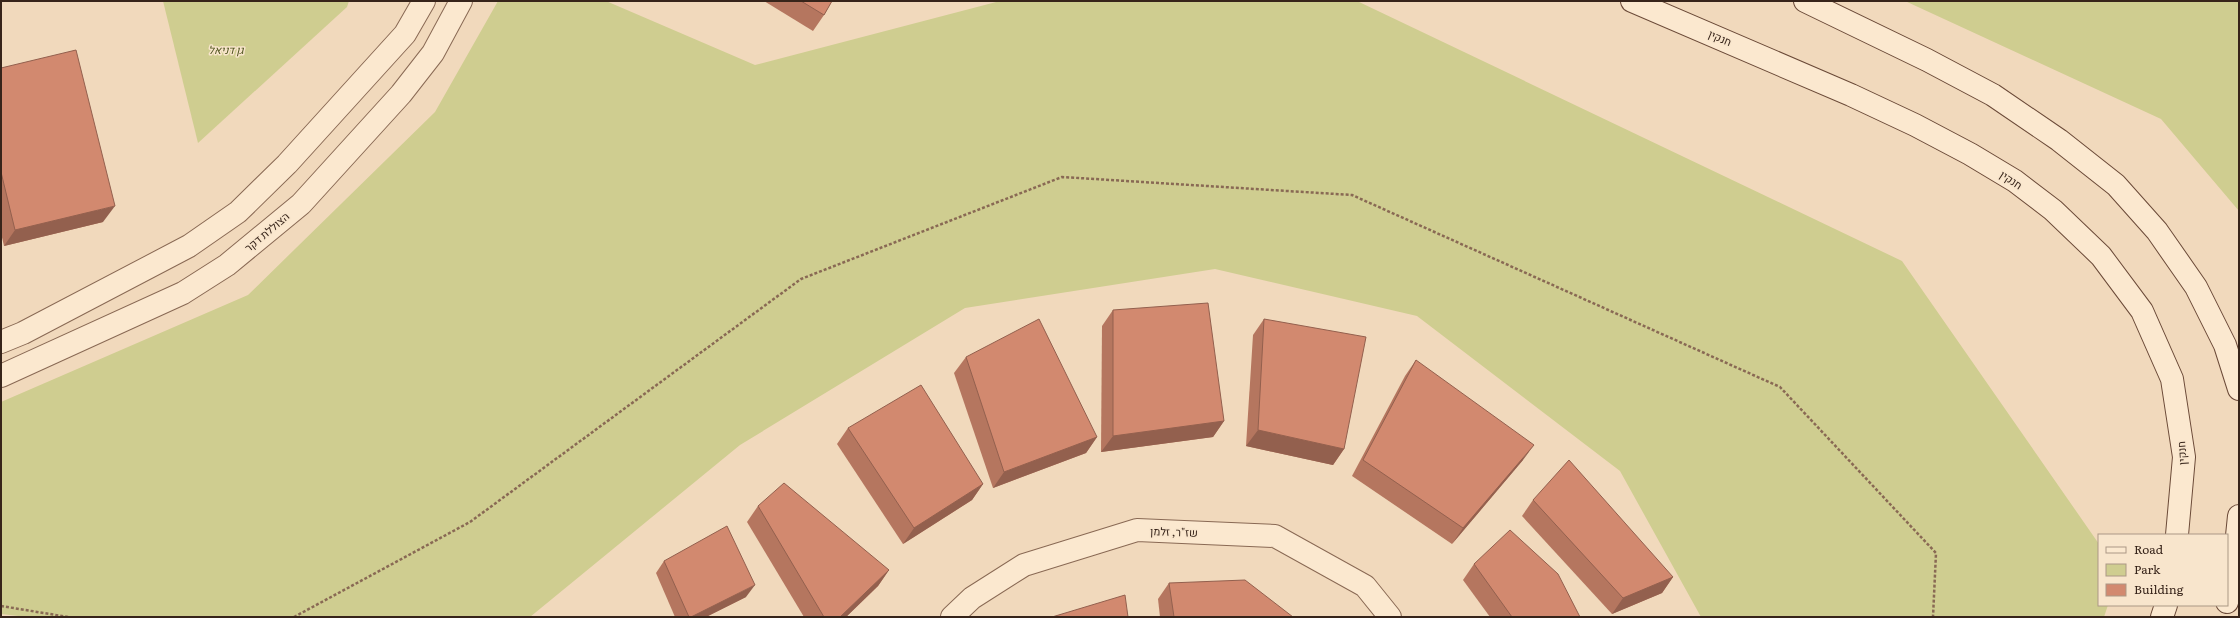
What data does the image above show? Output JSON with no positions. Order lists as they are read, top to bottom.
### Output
{
  "streets": {
    "street": ["חנקין", "הצוללת דקר", "שז\"ר, זלמן"]
  },
  "parks": ["גן דניאל"],
  "legend": ["Road", "Park", "Building"]
}
